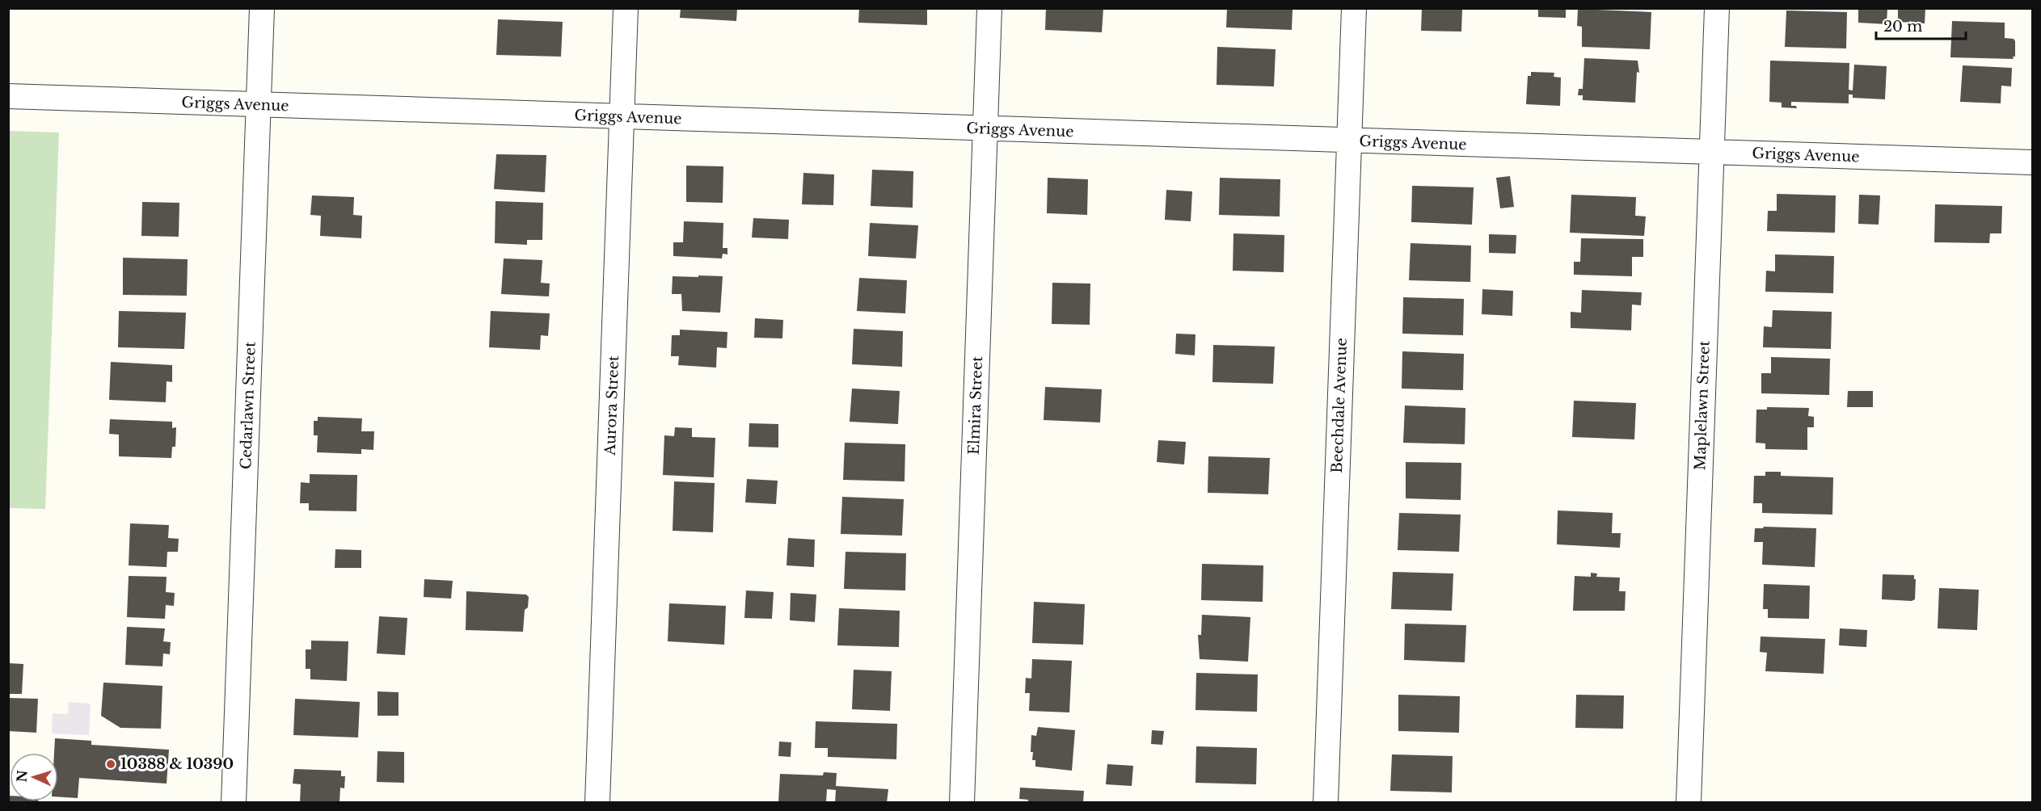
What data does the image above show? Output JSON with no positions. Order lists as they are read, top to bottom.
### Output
{
  "streets": {
    "street": [
      "Griggs Avenue",
      "Cedarlawn Street",
      "Aurora Street",
      "Elmira Street",
      "Beechdale Avenue",
      "Maplelawn Street"
    ]
  },
  "crossings": [
    ["Griggs Avenue", "Cedarlawn Street"],
    ["Griggs Avenue", "Aurora Street"],
    ["Griggs Avenue", "Elmira Street"],
    ["Griggs Avenue", "Beechdale Avenue"],
    ["Griggs Avenue", "Maplelawn Street"]
  ],
  "places": ["10388 & 10390"],
  "scale_bar": "20 m",
  "north": "left"
}
